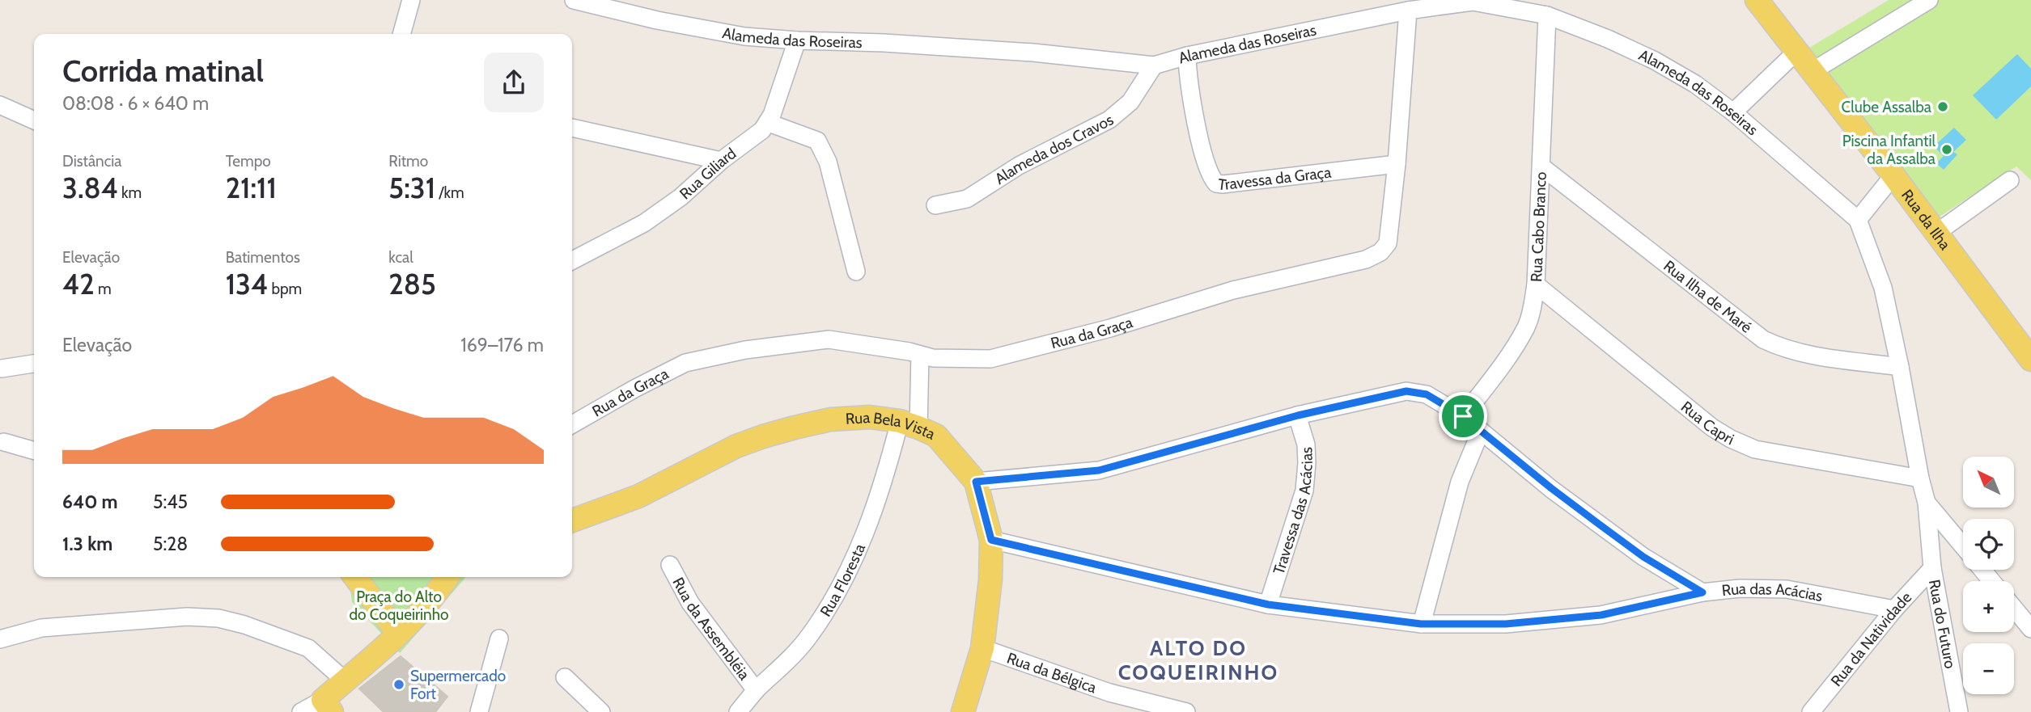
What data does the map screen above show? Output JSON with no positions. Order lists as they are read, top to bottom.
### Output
{
  "streets": {
    "main road": ["Rua da Ilha", "Rua Bela Vista"],
    "street": [
      "Alameda das Roseiras",
      "Alameda dos Cravos",
      "Rua Giliard",
      "Travessa da Graça",
      "Rua Cabo Branco",
      "Rua Ilha de Maré",
      "Rua da Graça",
      "Rua Capri",
      "Travessa das Acácias",
      "Rua Floresta",
      "Rua das Acácias",
      "Rua do Futuro",
      "Rua da Assembléia",
      "Rua da Natividade",
      "Rua da Bélgica"
    ]
  },
  "crossings": [
    ["Alameda das Roseiras", "Alameda dos Cravos"],
    ["Alameda das Roseiras", "Travessa da Graça"],
    ["Alameda das Roseiras", "Rua Cabo Branco"],
    ["Alameda das Roseiras", "Rua da Graça"],
    ["Travessa da Graça", "Rua da Graça"],
    ["Rua Cabo Branco", "Rua Ilha de Maré"],
    ["Rua Cabo Branco", "Rua Capri"],
    ["Rua Cabo Branco", "Rua das Acácias"],
    ["Rua da Graça", "Rua Floresta"],
    ["Rua Bela Vista", "Rua Floresta"],
    ["Rua Bela Vista", "Rua das Acácias"],
    ["Rua Bela Vista", "Rua da Bélgica"],
    ["Travessa das Acácias", "Rua das Acácias"],
    ["Rua Floresta", "Rua da Assembléia"],
    ["Rua das Acácias", "Rua da Natividade"],
    ["Rua do Futuro", "Rua da Natividade"]
  ],
  "districts": ["ALTO DO COQUEIRINHO"],
  "parks": ["Praça do Alto do Coqueirinho"],
  "places": ["Clube Assalba", "Piscina Infantil da Assalba", "Supermercado Fort"],
  "north": "top left",
  "page": {
    "heading": ["Corrida matinal", "08:08 · 6 × 640 m"],
    "stats": [
      ["Distância", "3.84 km"],
      ["Tempo", "21:11"],
      ["Ritmo", "5:31 /km"],
      ["Elevação", "42 m"],
      ["Batimentos", "134 bpm"],
      ["kcal", "285"]
    ],
    "chart": ["Elevação", "169–176 m"],
    "map_buttons": ["+", "−"],
    "list": [
      {
        "name": "640 m",
        "note": "5:45"
      },
      {
        "name": "1.3 km",
        "note": "5:28"
      }
    ]
  }
}
